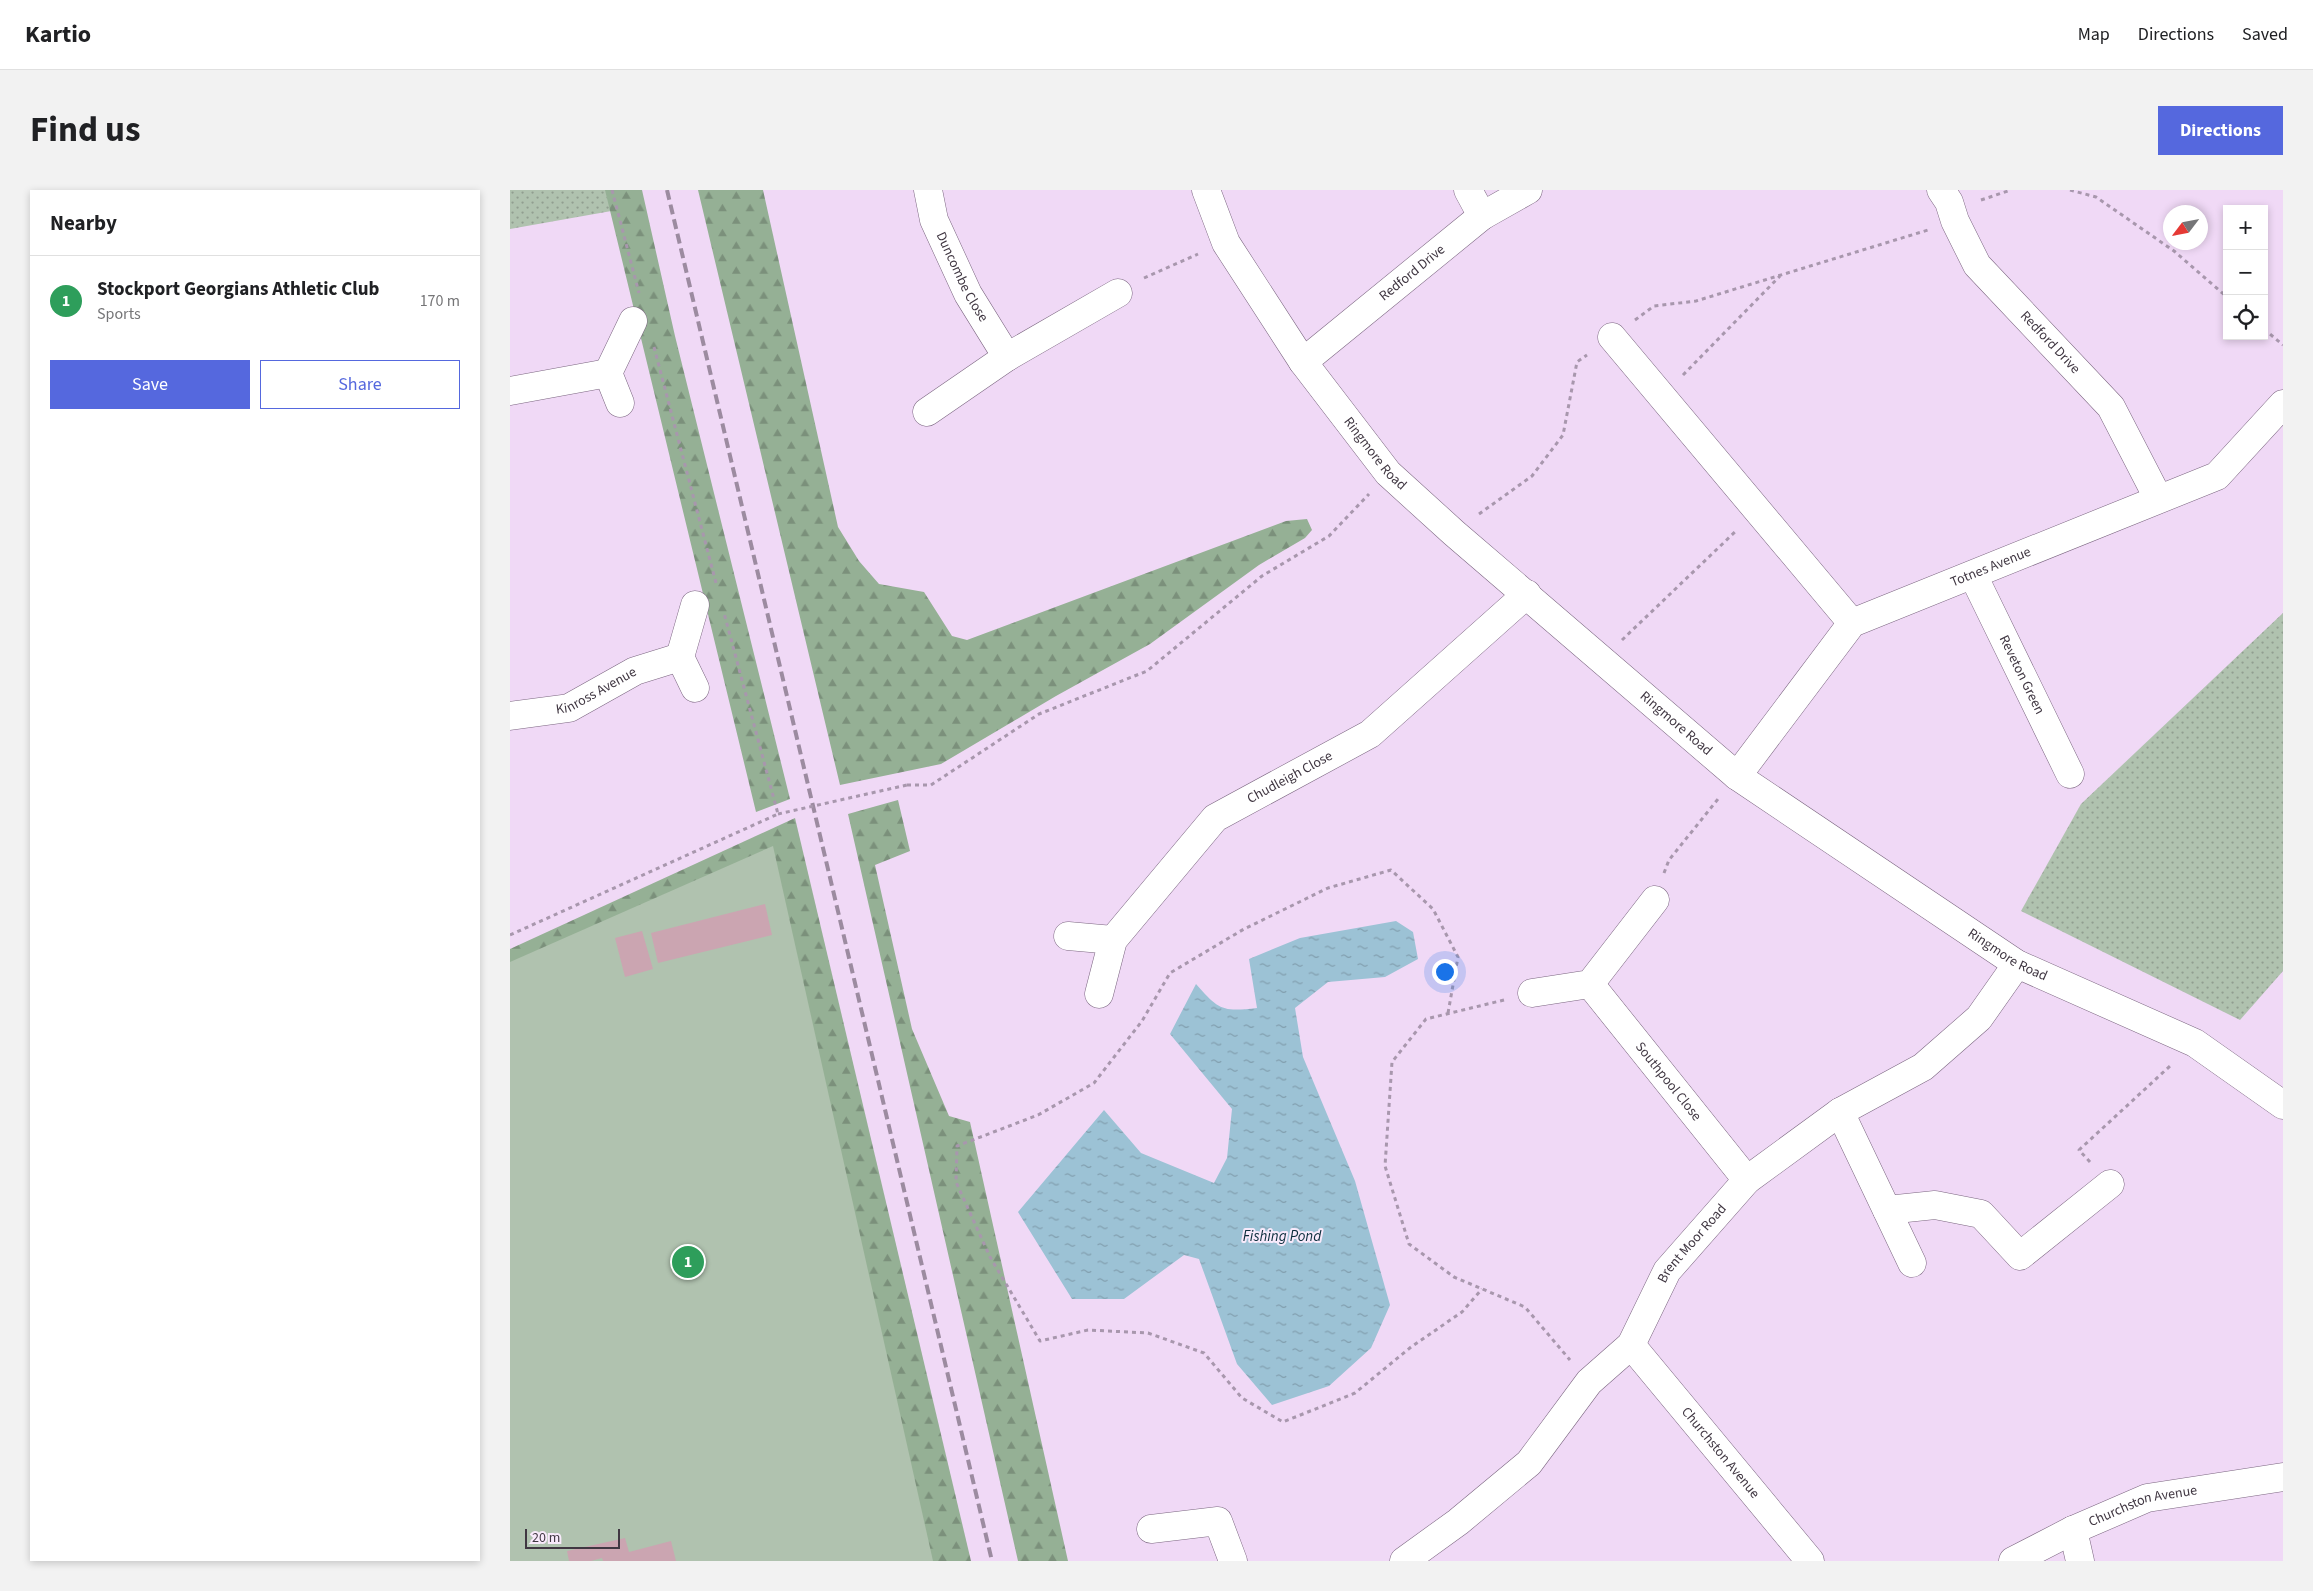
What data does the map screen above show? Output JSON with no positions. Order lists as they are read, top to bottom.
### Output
{
  "streets": {
    "street": [
      "Redford Drive",
      "Duncombe Close",
      "Ringmore Road",
      "Totnes Avenue",
      "Reveton Green",
      "Kinross Avenue",
      "Chudleigh Close",
      "Southpool Close",
      "Brent Moor Road",
      "Churchston Avenue"
    ]
  },
  "crossings": [
    ["Redford Drive", "Ringmore Road"],
    ["Redford Drive", "Totnes Avenue"],
    ["Ringmore Road", "Chudleigh Close"],
    ["Ringmore Road", "Brent Moor Road"],
    ["Totnes Avenue", "Reveton Green"],
    ["Southpool Close", "Brent Moor Road"],
    ["Brent Moor Road", "Churchston Avenue"]
  ],
  "water": ["Fishing Pond"],
  "scale_bar": "20 m",
  "north": "bottom left",
  "page": {
    "header": "Kartio",
    "nav": ["Map", "Directions", "Saved"],
    "title": "Find us",
    "buttons": [
      "Directions",
      ["Save", "Share"]
    ],
    "heading": "Nearby",
    "map_buttons": ["+", "−"],
    "list": [
      {
        "mark": "1",
        "name": "Stockport Georgians Athletic Club",
        "note": "Sports",
        "value": "170 m"
      }
    ],
    "pins": "1",
    "scale": "20 m"
  }
}
